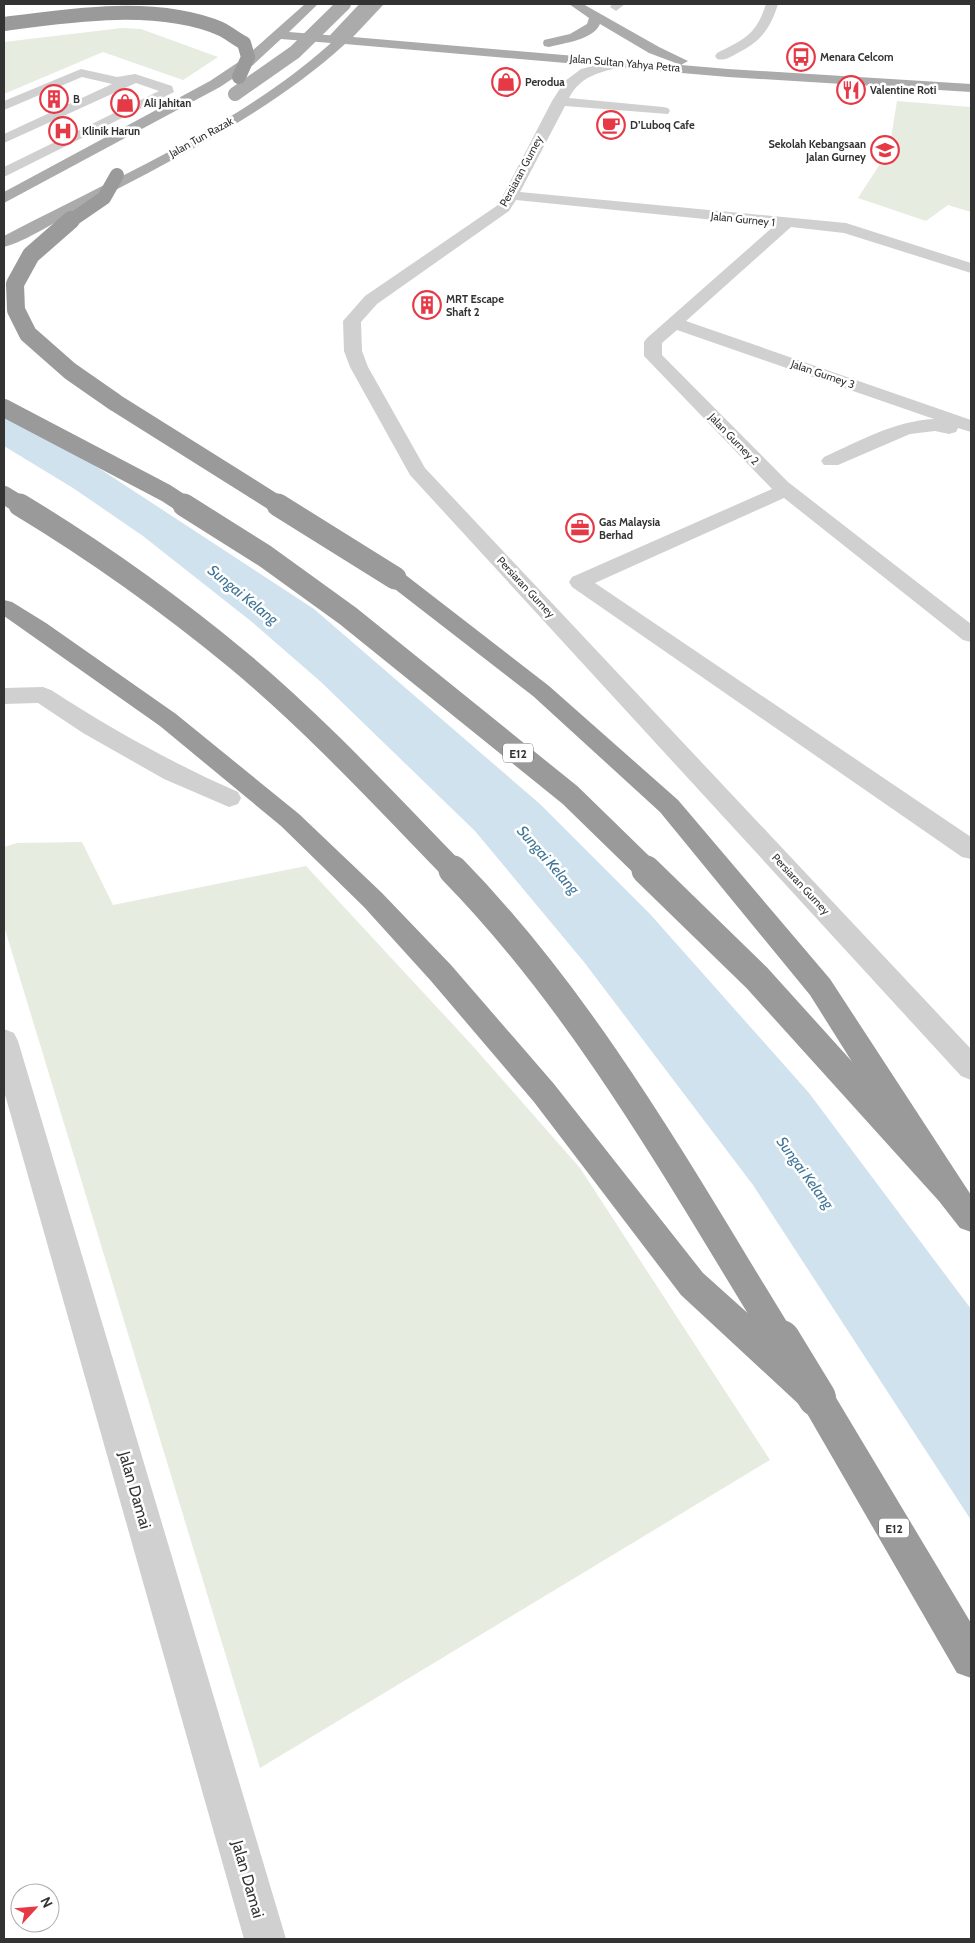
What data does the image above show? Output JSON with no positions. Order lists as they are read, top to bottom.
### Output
{
  "streets": {
    "highway": ["E12"],
    "main road": ["Jalan Sultan Yahya Petra", "Jalan Tun Razak"],
    "street": [
      "Persiaran Gurney",
      "Jalan Gurney 1",
      "Jalan Gurney 3",
      "Jalan Gurney 2",
      "Jalan Damai"
    ]
  },
  "crossings": [
    ["Jalan Sultan Yahya Petra", "Jalan Tun Razak"],
    ["Jalan Sultan Yahya Petra", "Persiaran Gurney"],
    ["Persiaran Gurney", "Jalan Gurney 1"],
    ["Jalan Gurney 1", "Jalan Gurney 2"],
    ["Jalan Gurney 3", "Jalan Gurney 2"]
  ],
  "water": ["Sungai Kelang"],
  "places": {
    "bus stop": ["Menara Celcom"],
    "shop": ["Perodua", "Ali Jahitan"],
    "restaurant": ["Valentine Roti"],
    "building": ["B", "MRT Escape Shaft 2"],
    "cafe": ["D’Luboq Cafe"],
    "hospital": ["Klinik Harun"],
    "school or university": ["Sekolah Kebangsaan Jalan Gurney"],
    "office": ["Gas Malaysia Berhad"]
  },
  "north": "top right"
}
